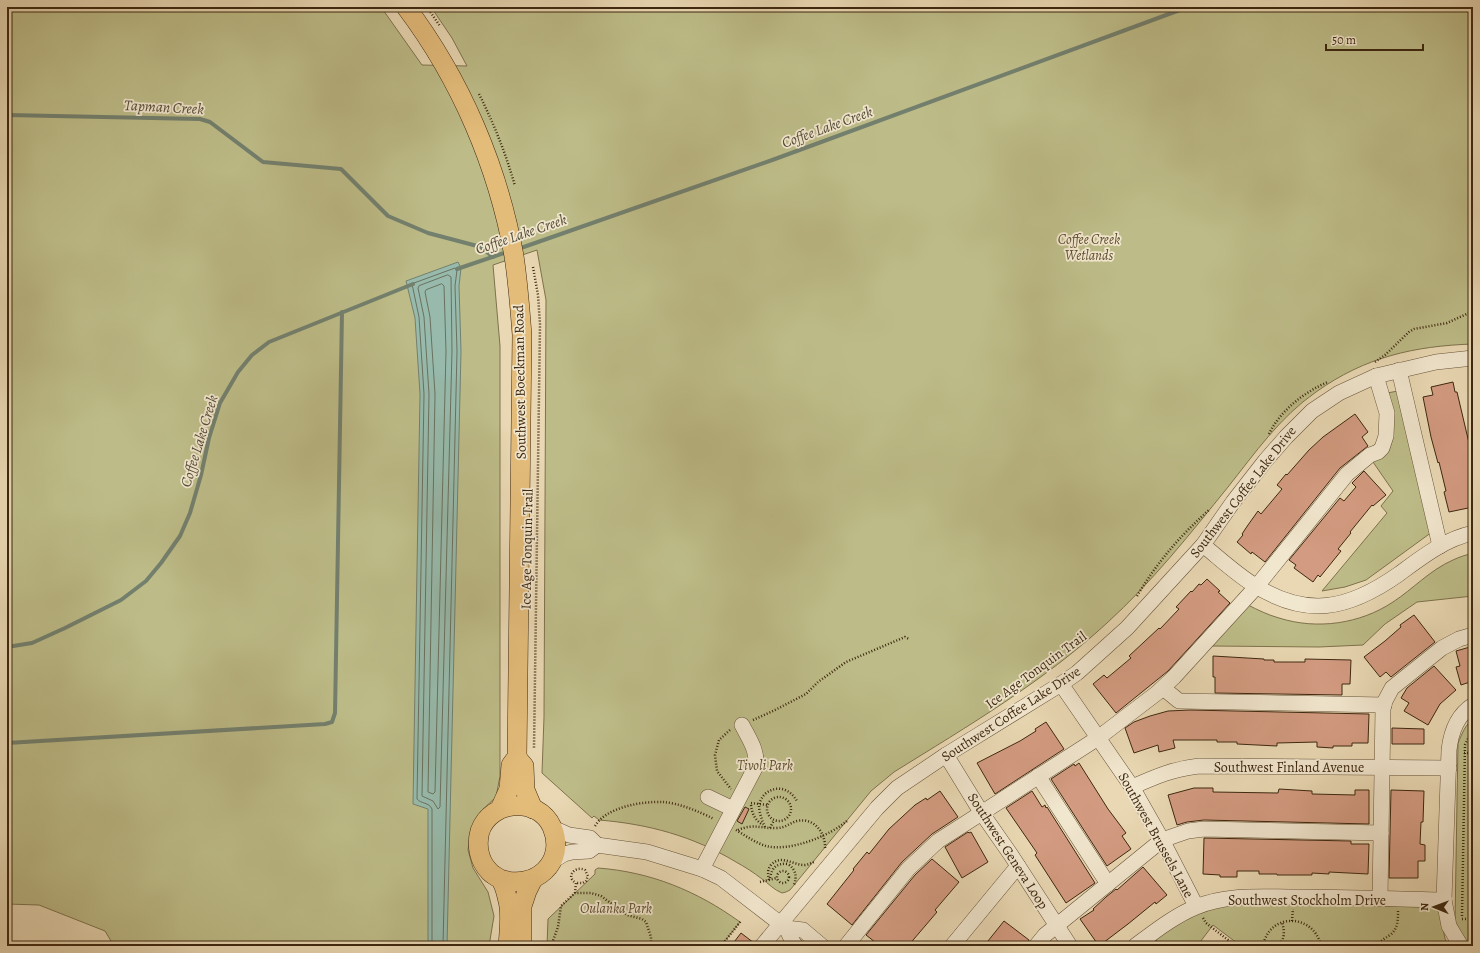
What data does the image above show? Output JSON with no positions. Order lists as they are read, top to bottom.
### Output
{
  "streets": {
    "main road": ["Southwest Boeckman Road"],
    "street": [
      "Southwest Coffee Lake Drive",
      "Southwest Finland Avenue",
      "Southwest Brussels Lane",
      "Southwest Geneva Loop",
      "Southwest Stockholm Drive"
    ],
    "path": ["Ice Age Tonquin Trail"]
  },
  "crossings": [
    ["Southwest Boeckman Road", "Ice Age Tonquin Trail"],
    ["Southwest Coffee Lake Drive", "Southwest Brussels Lane"],
    ["Southwest Coffee Lake Drive", "Southwest Geneva Loop"],
    ["Southwest Finland Avenue", "Southwest Brussels Lane"],
    ["Southwest Brussels Lane", "Southwest Stockholm Drive"]
  ],
  "water": ["Tapman Creek", "Coffee Lake Creek"],
  "parks": ["Coffee Creek Wetlands", "Tivoli Park", "Oulanka Park"],
  "scale_bar": "50 m",
  "north": "left"
}
